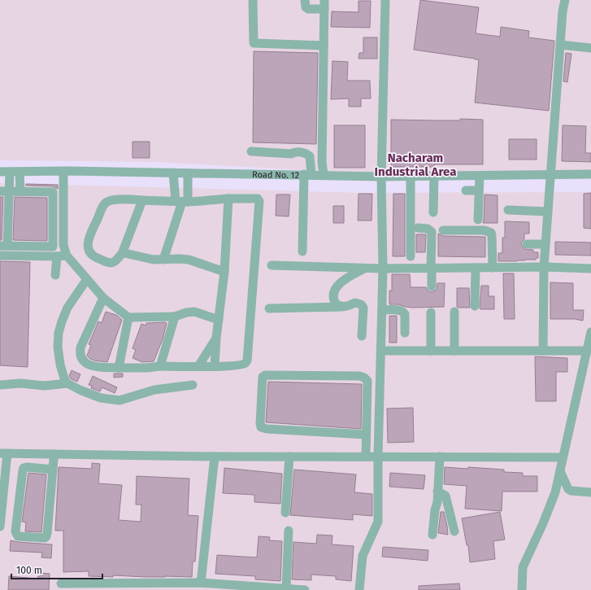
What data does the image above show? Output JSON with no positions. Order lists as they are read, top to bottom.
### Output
{
  "streets": {
    "street": ["Road No. 12"]
  },
  "districts": ["Nacharam Industrial Area"],
  "scale_bar": "100 m"
}
